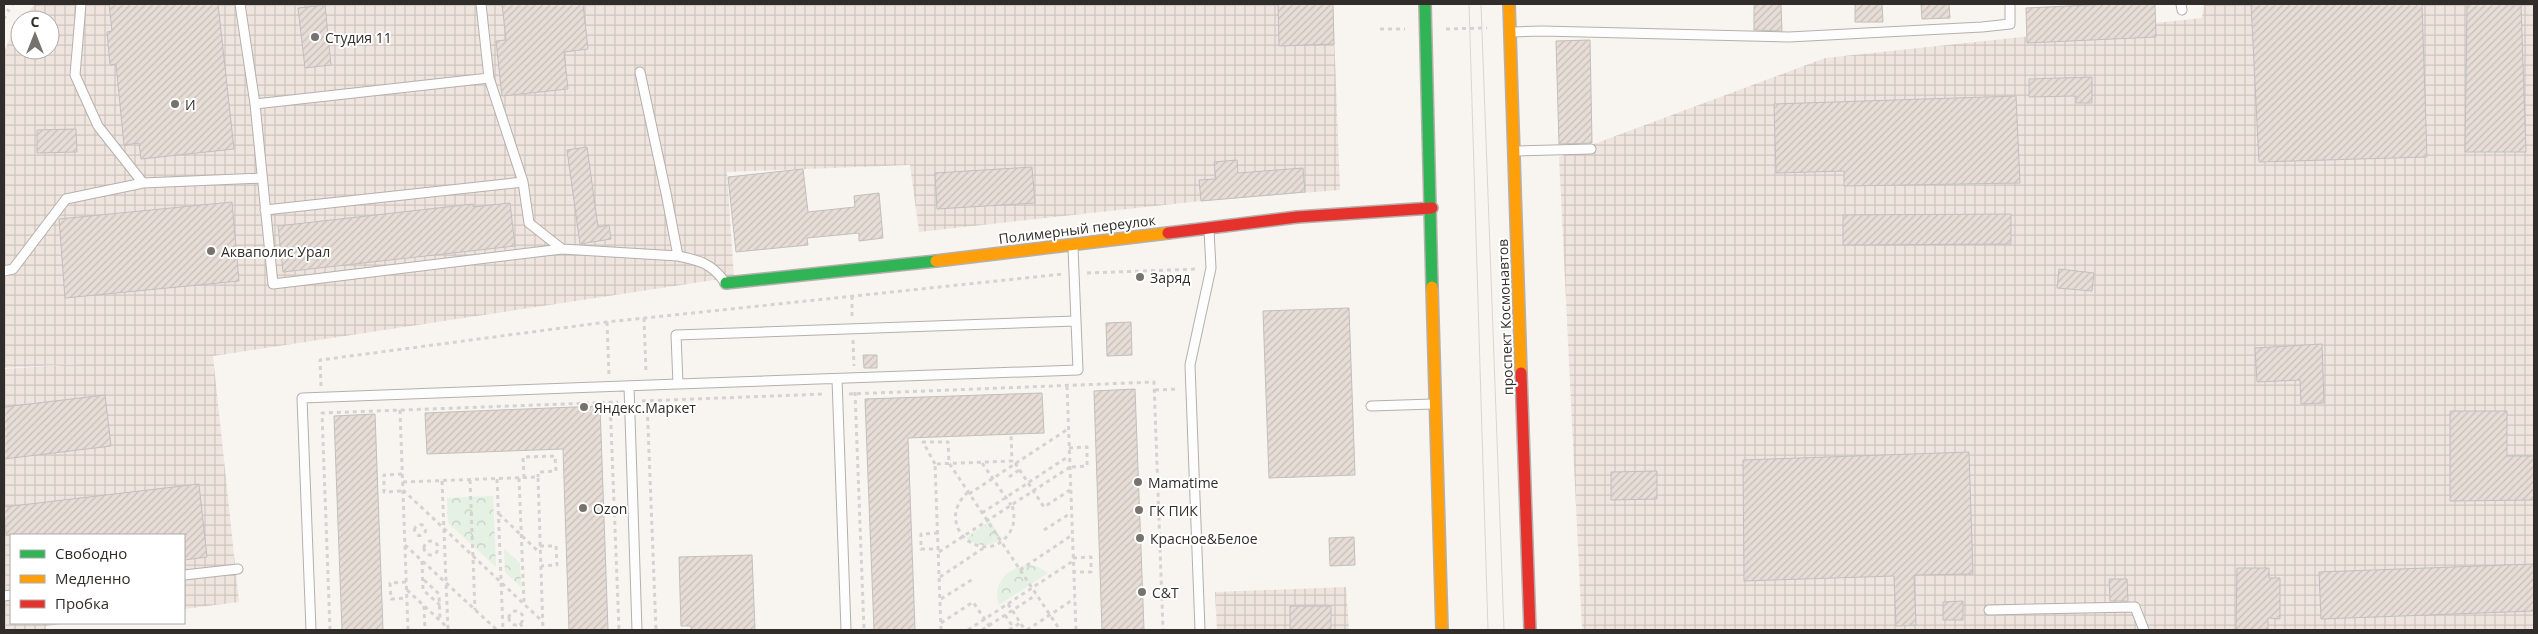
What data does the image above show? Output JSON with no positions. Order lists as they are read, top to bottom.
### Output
{
  "streets": {
    "main road": ["Полимерный переулок", "проспект Космонавтов"]
  },
  "places": [
    "Студия 11",
    "И",
    "Акваполис Урал",
    "Заряд",
    "Яндекс.Маркет",
    "Mamatime",
    "Ozon",
    "ГК ПИК",
    "Красное&Белое",
    "С&Т"
  ],
  "legend": ["Свободно", "Медленно", "Пробка"],
  "north": "top"
}
